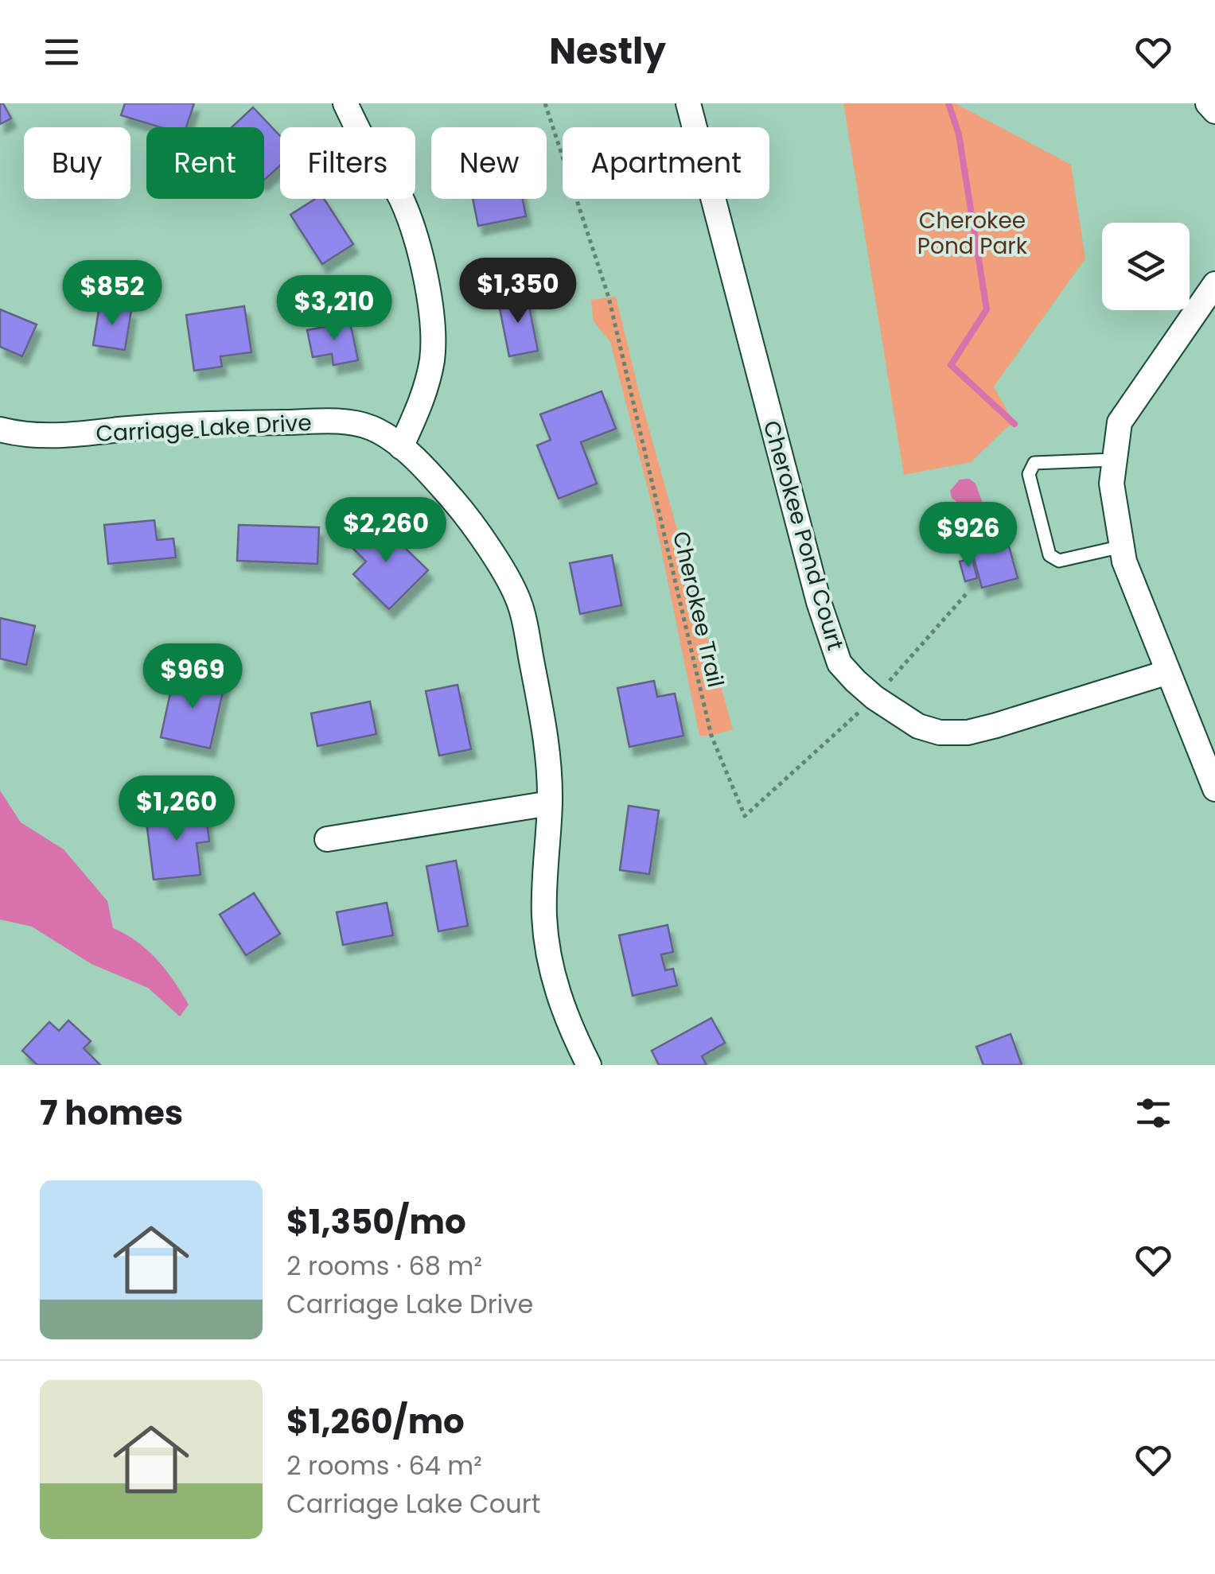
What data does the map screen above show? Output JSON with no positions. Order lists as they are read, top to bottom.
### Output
{
  "streets": {
    "street": ["Carriage Lake Drive", "Cherokee Pond Court"],
    "path": ["Cherokee Trail"]
  },
  "crossings": [
    ["Cherokee Pond Court", "Cherokee Trail"]
  ],
  "parks": ["Cherokee Pond Park"],
  "page": {
    "header": "Nestly",
    "chip": [
      "Buy",
      "Rent",
      "Filters",
      "New",
      "Apartment"
    ],
    "price": [
      "$1,350",
      "$852",
      "$3,210",
      "$2,260",
      "$926",
      "$969",
      "$1,260"
    ],
    "heading": "7 homes",
    "list": [
      {
        "name": "$1,350/mo",
        "note": "2 rooms · 68 m² · Carriage Lake Drive"
      },
      {
        "name": "$1,260/mo",
        "note": "2 rooms · 64 m² · Carriage Lake Court"
      }
    ]
  }
}
